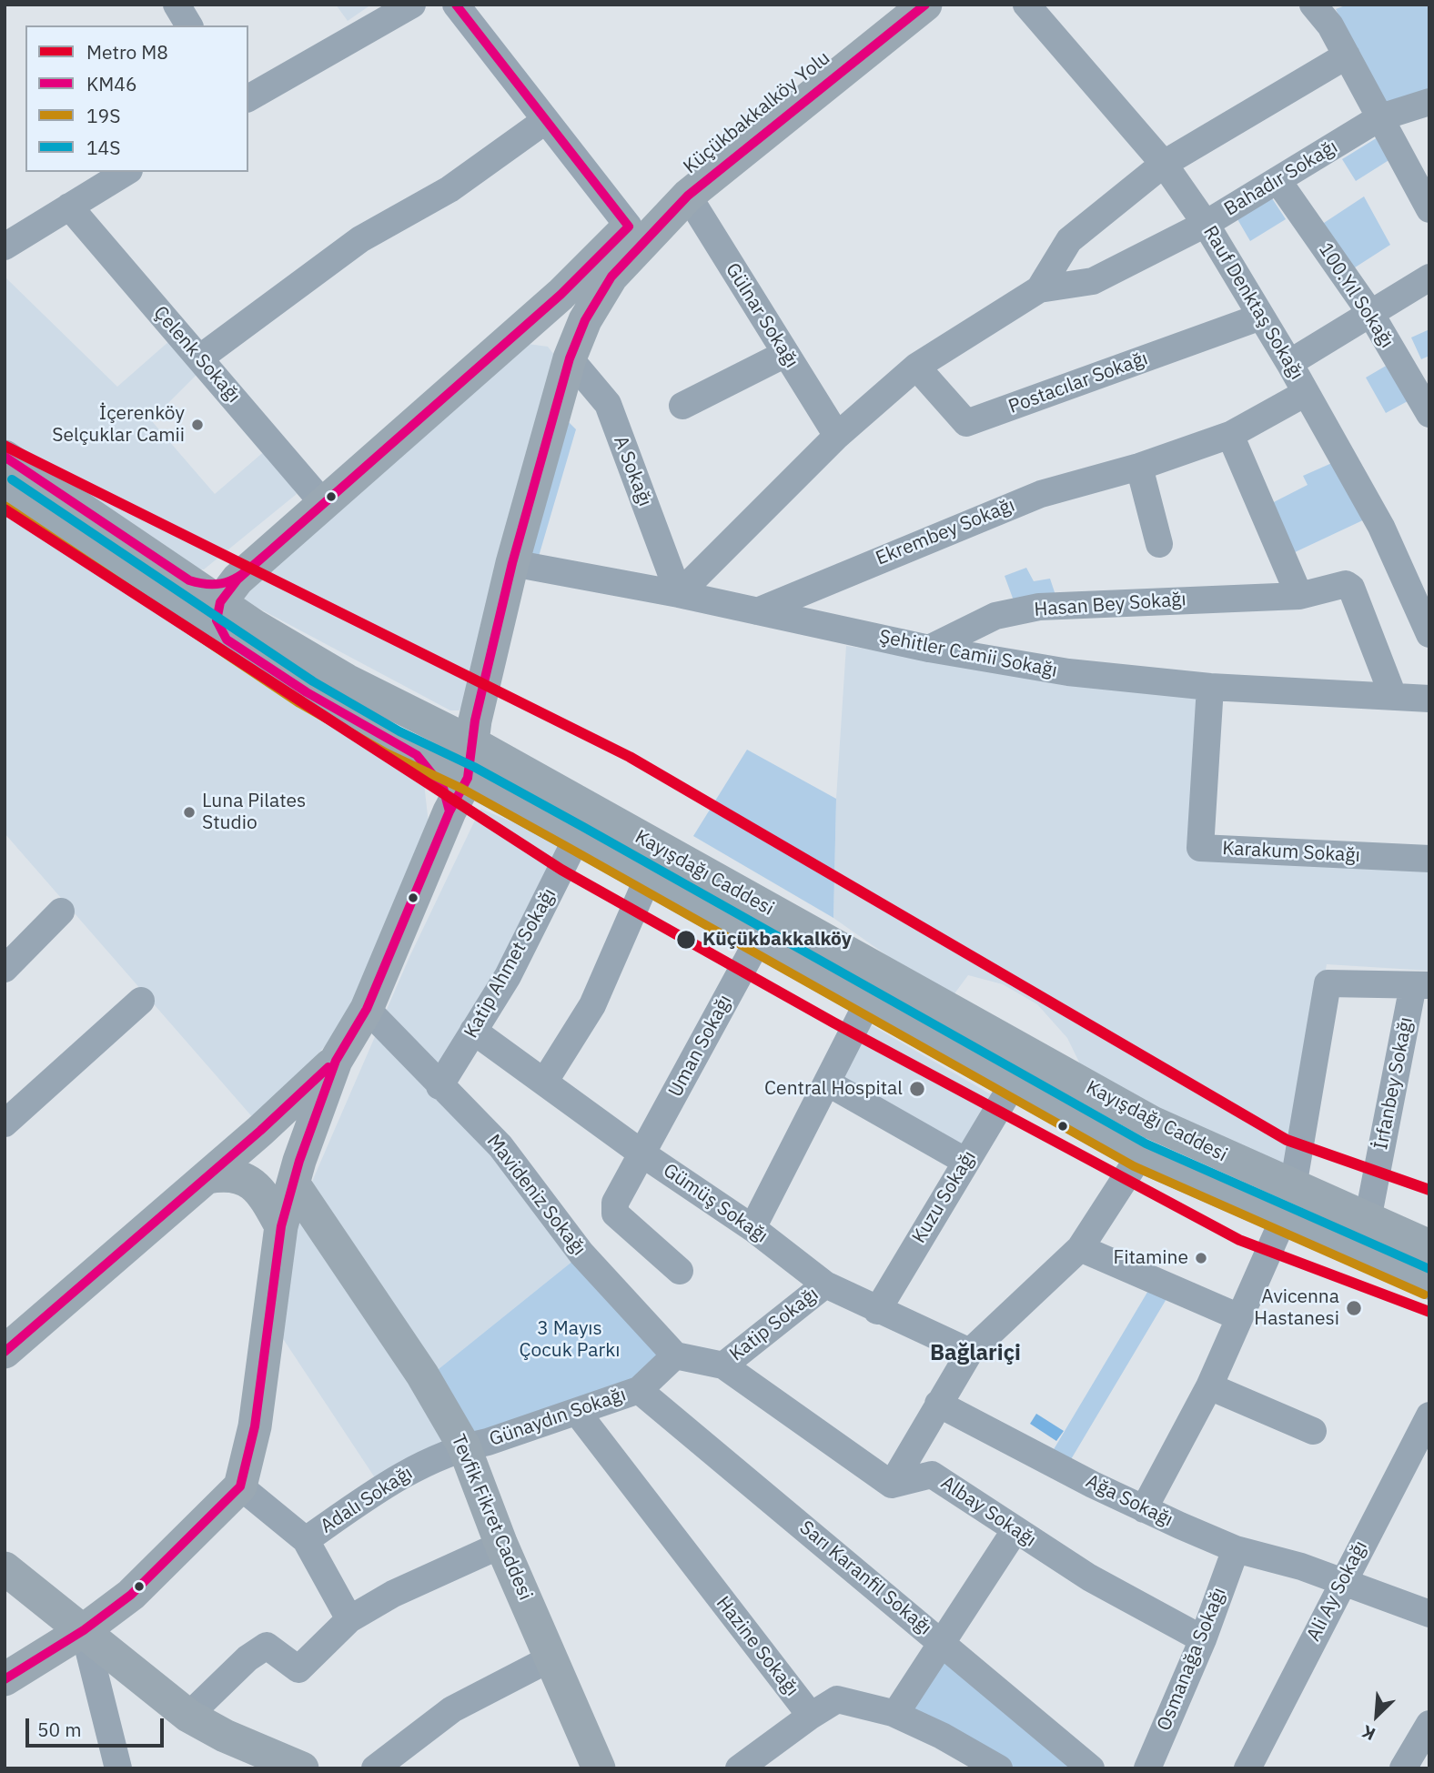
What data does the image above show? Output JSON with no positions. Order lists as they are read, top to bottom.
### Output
{
  "streets": {
    "main road": ["Küçükbakkalköy Yolu", "Kayışdağı Caddesi", "Tevfik Fikret Caddesi"],
    "street": [
      "Bahadır Sokağı",
      "100.Yıl Sokağı",
      "Rauf Denktaş Sokağı",
      "Gülnar Sokağı",
      "Çelenk Sokağı",
      "Postacılar Sokağı",
      "A Sokağı",
      "Ekrembey Sokağı",
      "Hasan Bey Sokağı",
      "Şehitler Camii Sokağı",
      "Karakum Sokağı",
      "Katip Ahmet Sokağı",
      "Uman Sokağı",
      "İrfanbey Sokağı",
      "Mavideniz Sokağı",
      "Kuzu Sokağı",
      "Gümüş Sokağı",
      "Katip Sokağı",
      "Günaydın Sokağı",
      "Adalı Sokağı",
      "Ağa Sokağı",
      "Albay Sokağı",
      "Sarı Karanfil Sokağı",
      "Ali Ay Sokağı",
      "Hazine Sokağı",
      "Osmanağa Sokağı"
    ]
  },
  "crossings": [
    ["Küçükbakkalköy Yolu", "Çelenk Sokağı"],
    ["Küçükbakkalköy Yolu", "Kayışdağı Caddesi"],
    ["Bahadır Sokağı", "100.Yıl Sokağı"],
    ["Bahadır Sokağı", "Rauf Denktaş Sokağı"],
    ["Rauf Denktaş Sokağı", "Postacılar Sokağı"],
    ["Rauf Denktaş Sokağı", "Ekrembey Sokağı"],
    ["A Sokağı", "Şehitler Camii Sokağı"],
    ["Ekrembey Sokağı", "Şehitler Camii Sokağı"],
    ["Hasan Bey Sokağı", "Şehitler Camii Sokağı"],
    ["Şehitler Camii Sokağı", "Karakum Sokağı"],
    ["Kayışdağı Caddesi", "Katip Ahmet Sokağı"],
    ["Kayışdağı Caddesi", "Uman Sokağı"],
    ["Kayışdağı Caddesi", "İrfanbey Sokağı"],
    ["Kayışdağı Caddesi", "Kuzu Sokağı"],
    ["Katip Ahmet Sokağı", "Mavideniz Sokağı"],
    ["Katip Ahmet Sokağı", "Gümüş Sokağı"],
    ["Uman Sokağı", "Gümüş Sokağı"],
    ["Mavideniz Sokağı", "Günaydın Sokağı"],
    ["Kuzu Sokağı", "Gümüş Sokağı"],
    ["Gümüş Sokağı", "Katip Sokağı"],
    ["Günaydın Sokağı", "Adalı Sokağı"],
    ["Günaydın Sokağı", "Tevfik Fikret Caddesi"],
    ["Günaydın Sokağı", "Sarı Karanfil Sokağı"],
    ["Günaydın Sokağı", "Hazine Sokağı"],
    ["Adalı Sokağı", "Tevfik Fikret Caddesi"],
    ["Ağa Sokağı", "Ali Ay Sokağı"],
    ["Ağa Sokağı", "Osmanağa Sokağı"],
    ["Albay Sokağı", "Osmanağa Sokağı"]
  ],
  "districts": ["Bağlariçi"],
  "parks": ["3 Mayıs Çocuk Parkı"],
  "places": [
    "İçerenköy Selçuklar Camii",
    "Luna Pilates Studio",
    "Küçükbakkalköy",
    "Central Hospital",
    "Fitamine",
    "Avicenna Hastanesi"
  ],
  "lines": [
    "transit line KM46",
    "metro line M8",
    "transit line 14S",
    "transit line 19S"
  ],
  "legend": [
    "Metro M8",
    "KM46",
    "19S",
    "14S"
  ],
  "scale_bar": "50 m",
  "north": "bottom left"
}
